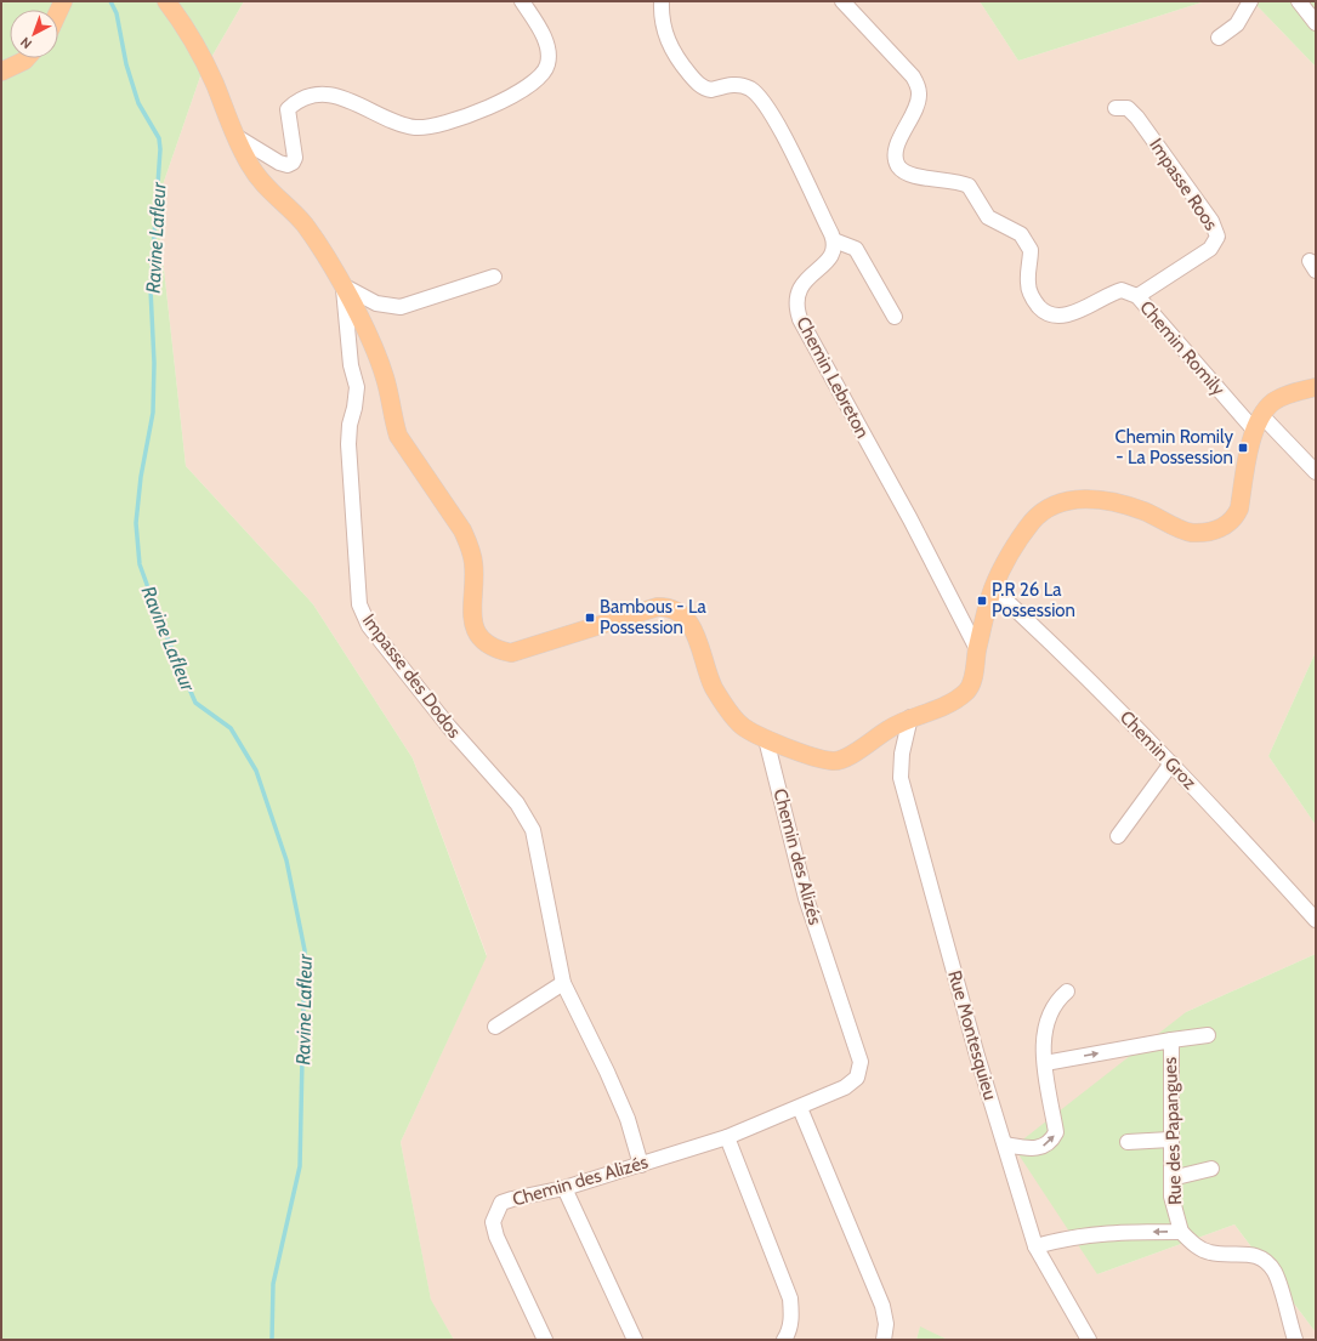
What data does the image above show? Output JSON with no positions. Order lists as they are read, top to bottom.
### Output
{
  "streets": {
    "street": [
      "Impasse Roos",
      "Chemin Romily",
      "Chemin Lebreton",
      "Impasse des Dodos",
      "Chemin Groz",
      "Chemin des Alizés",
      "Rue Montesquieu",
      "Rue des Papangues"
    ]
  },
  "crossings": [
    ["Impasse Roos", "Chemin Romily"],
    ["Impasse des Dodos", "Chemin des Alizés"],
    ["Rue Montesquieu", "Rue des Papangues"]
  ],
  "water": ["Ravine Lafleur"],
  "places": {
    "transit": ["Chemin Romily - La Possession", "P.R 26 La Possession", "Bambous - La Possession"]
  },
  "north": "bottom left"
}
